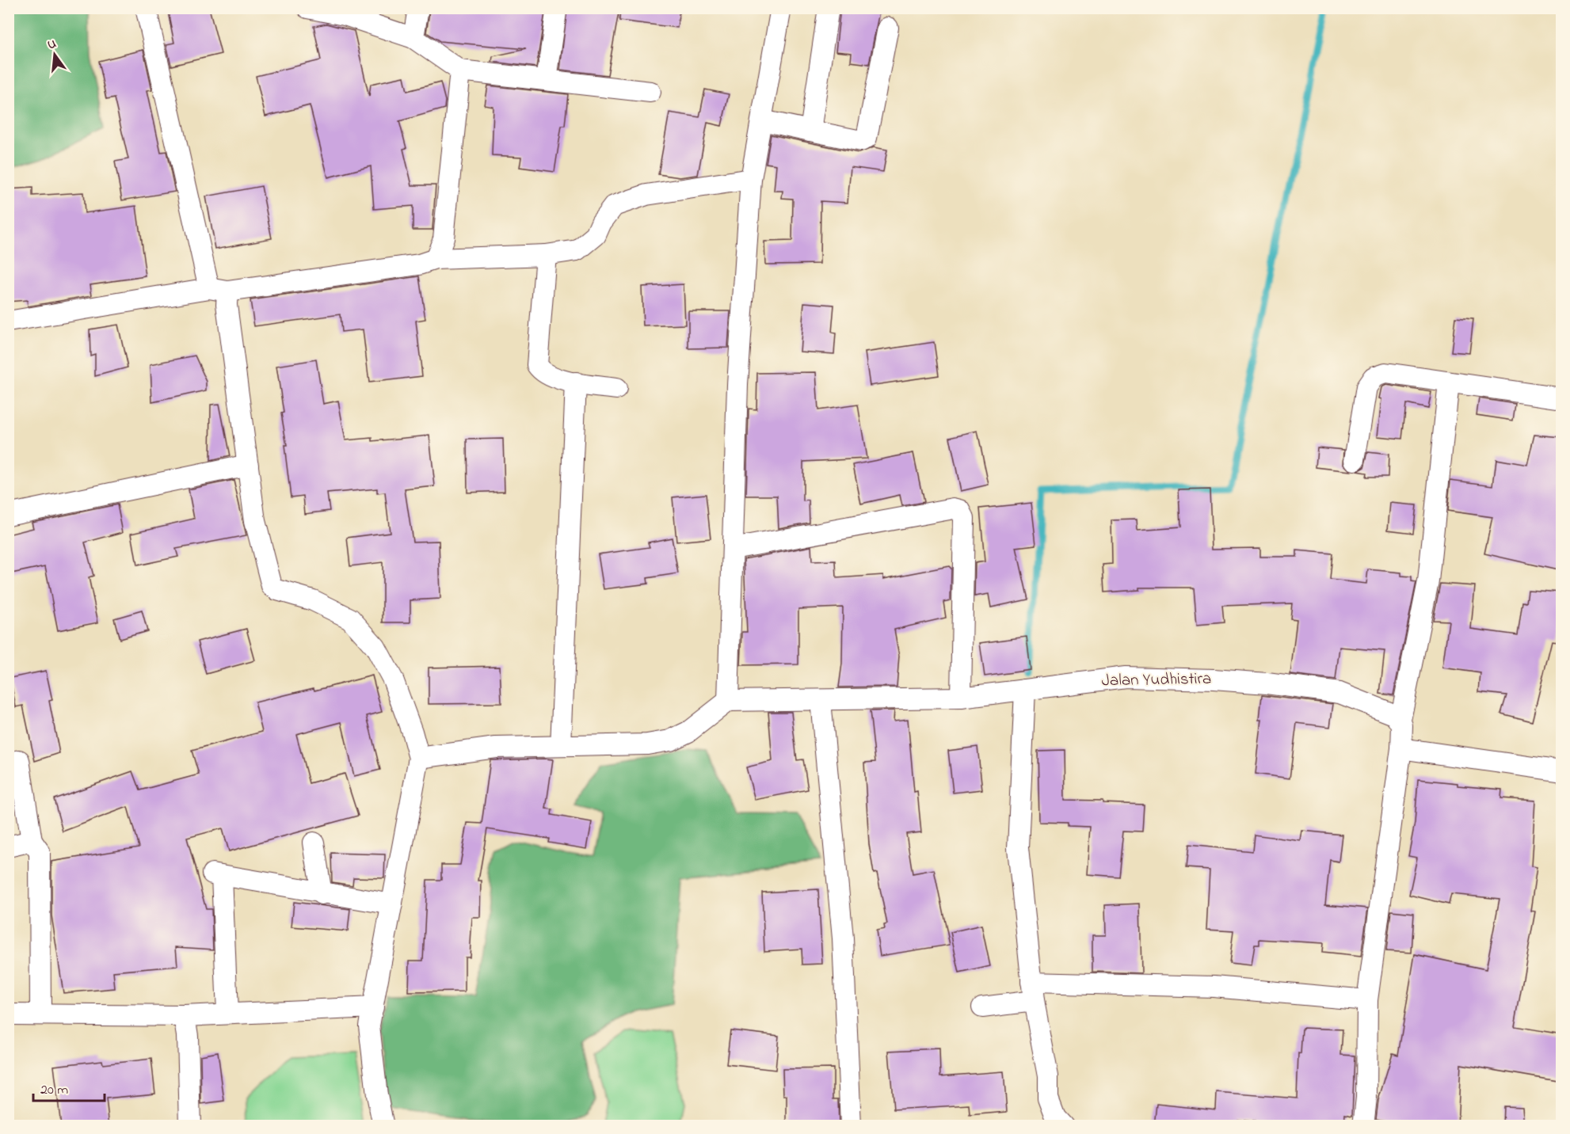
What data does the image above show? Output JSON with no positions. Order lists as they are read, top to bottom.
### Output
{
  "streets": {
    "street": ["Jalan Yudhistira"]
  },
  "scale_bar": "20 m",
  "north": "top"
}
